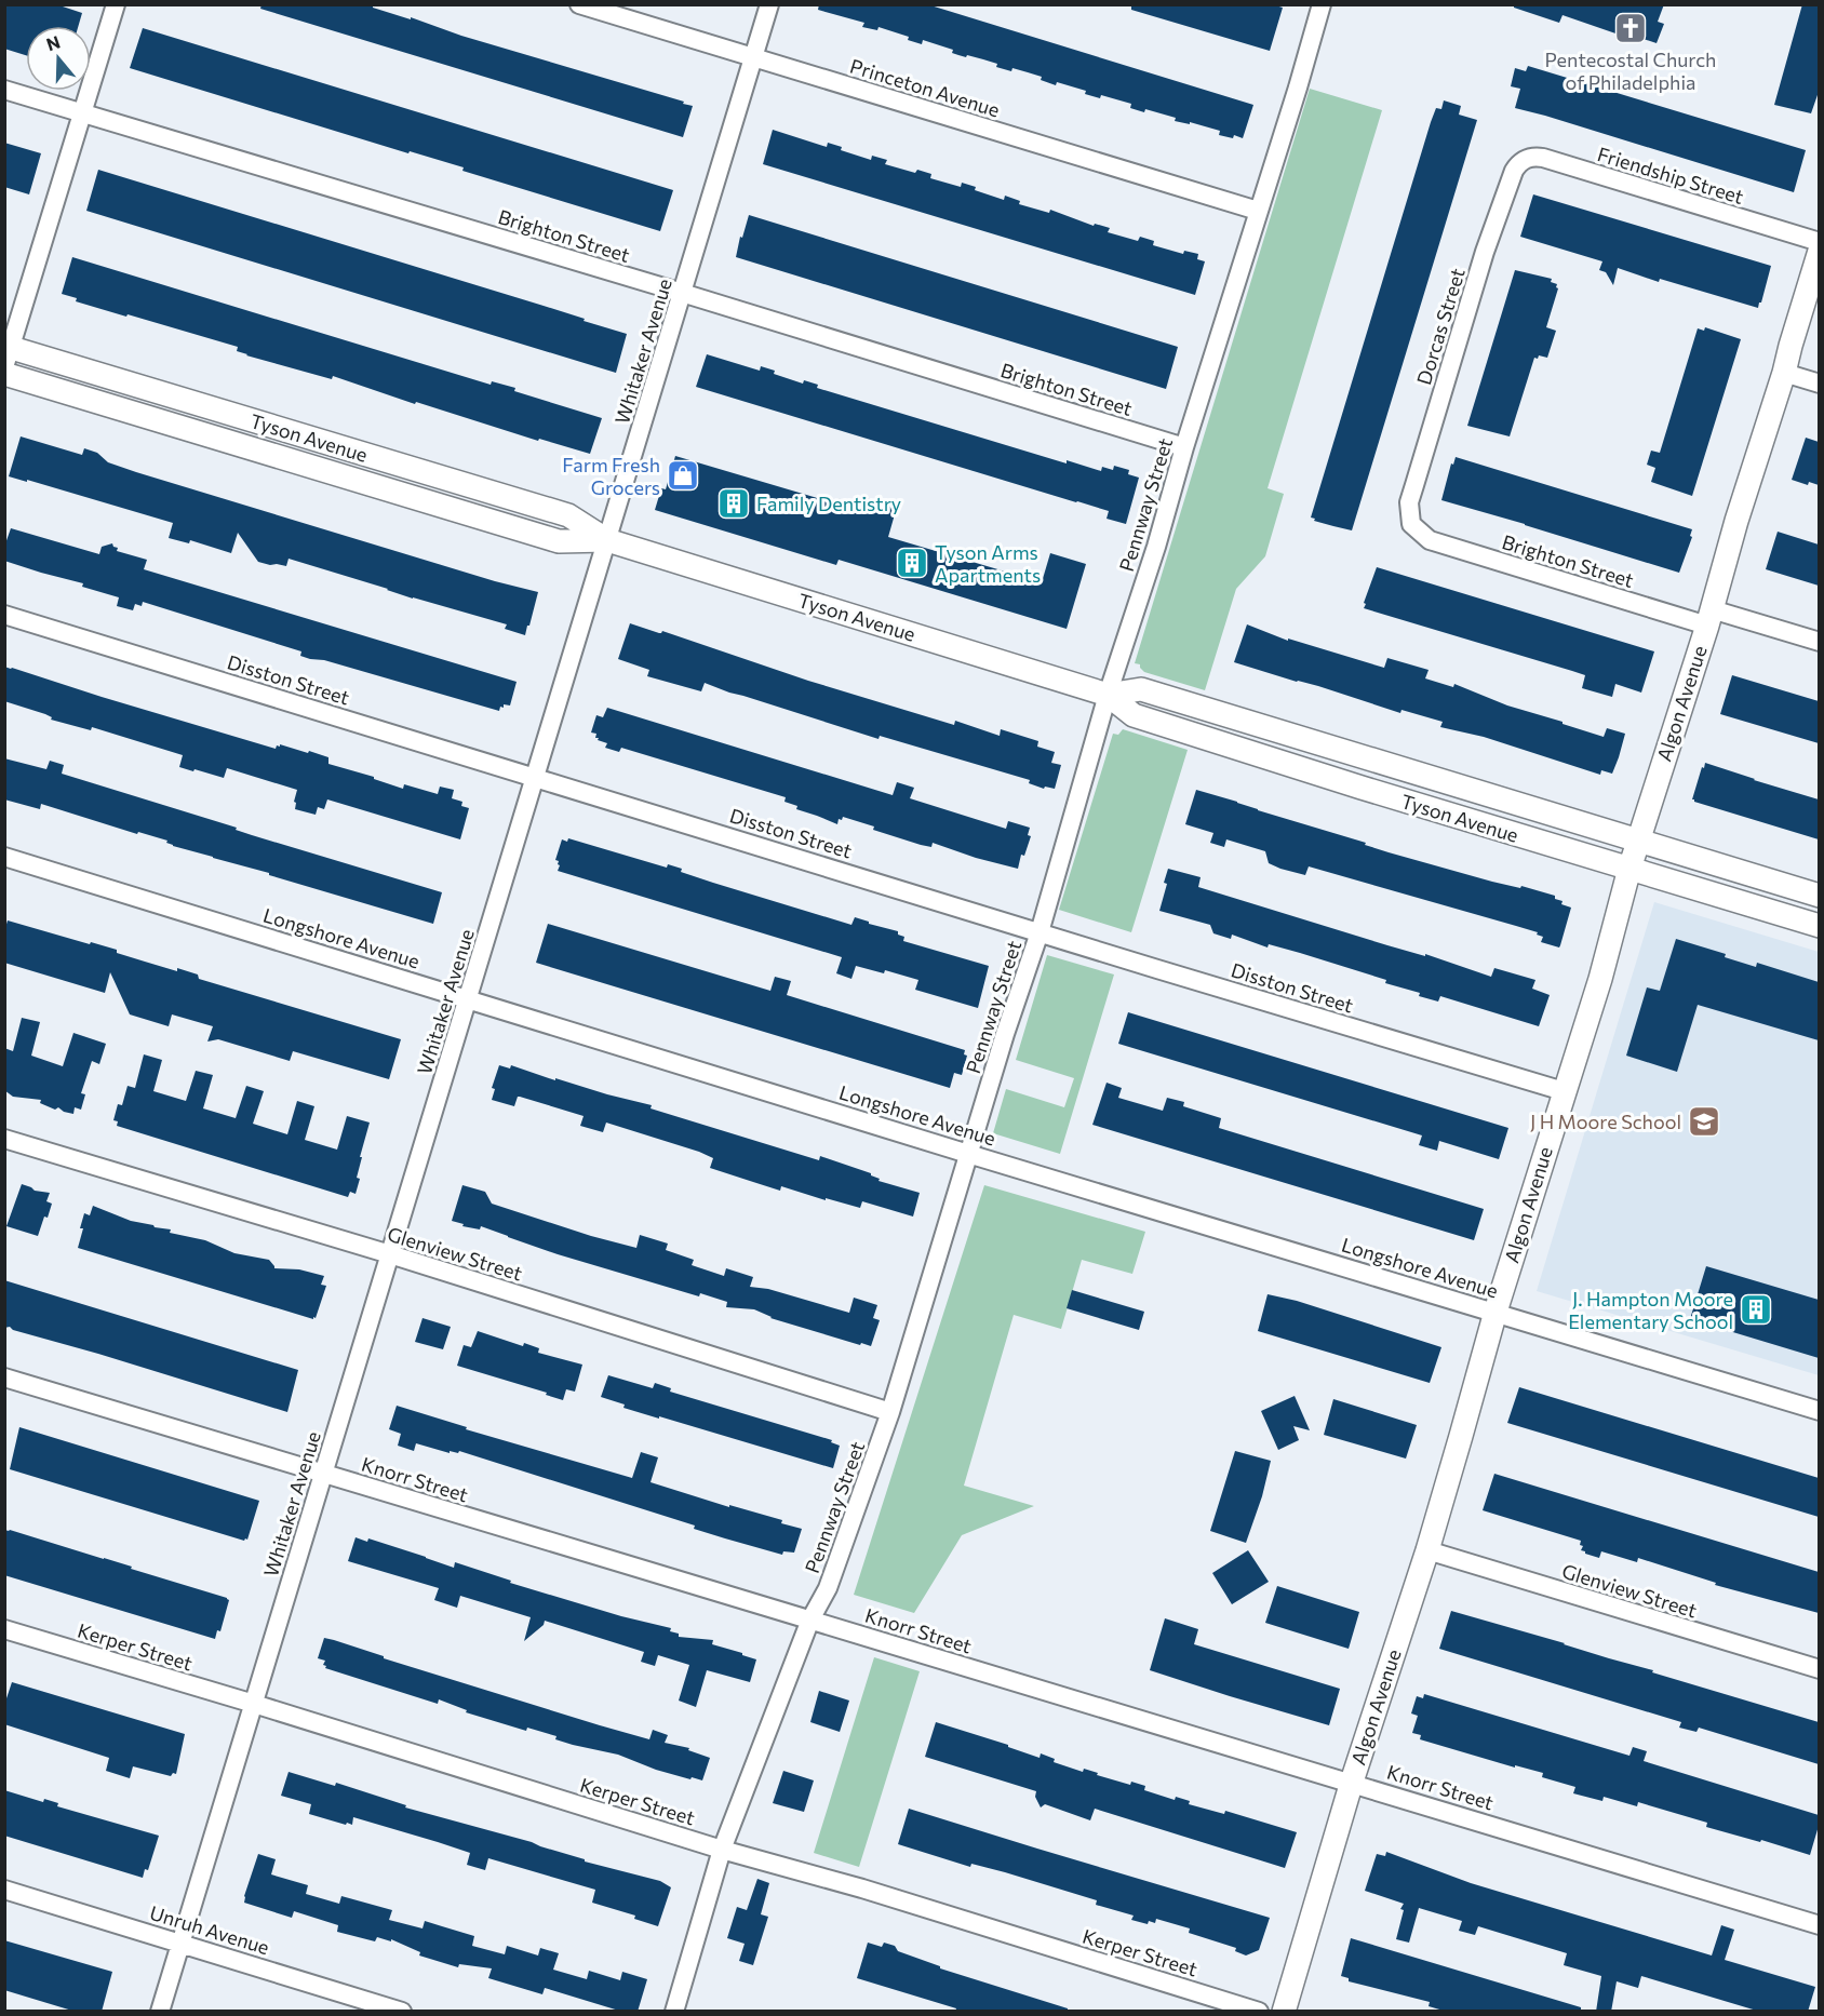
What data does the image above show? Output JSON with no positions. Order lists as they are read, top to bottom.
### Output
{
  "streets": {
    "street": [
      "Princeton Avenue",
      "Friendship Street",
      "Brighton Street",
      "Dorcas Street",
      "Whitaker Avenue",
      "Tyson Avenue",
      "Pennway Street",
      "Disston Street",
      "Algon Avenue",
      "Longshore Avenue",
      "Glenview Street",
      "Knorr Street",
      "Kerper Street",
      "Unruh Avenue"
    ]
  },
  "crossings": [
    ["Princeton Avenue", "Whitaker Avenue"],
    ["Princeton Avenue", "Pennway Street"],
    ["Friendship Street", "Dorcas Street"],
    ["Brighton Street", "Dorcas Street"],
    ["Brighton Street", "Whitaker Avenue"],
    ["Brighton Street", "Pennway Street"],
    ["Brighton Street", "Algon Avenue"],
    ["Whitaker Avenue", "Tyson Avenue"],
    ["Whitaker Avenue", "Disston Street"],
    ["Whitaker Avenue", "Longshore Avenue"],
    ["Whitaker Avenue", "Glenview Street"],
    ["Whitaker Avenue", "Knorr Street"],
    ["Whitaker Avenue", "Kerper Street"],
    ["Whitaker Avenue", "Unruh Avenue"],
    ["Tyson Avenue", "Pennway Street"],
    ["Tyson Avenue", "Algon Avenue"],
    ["Pennway Street", "Disston Street"],
    ["Pennway Street", "Longshore Avenue"],
    ["Pennway Street", "Glenview Street"],
    ["Pennway Street", "Knorr Street"],
    ["Pennway Street", "Kerper Street"],
    ["Disston Street", "Algon Avenue"],
    ["Algon Avenue", "Longshore Avenue"],
    ["Algon Avenue", "Glenview Street"],
    ["Algon Avenue", "Knorr Street"]
  ],
  "places": {
    "church": ["Pentecostal Church of Philadelphia"],
    "shop": ["Farm Fresh Grocers"],
    "building": ["Family Dentistry", "Tyson Arms Apartments", "J. Hampton Moore Elementary School"],
    "school or university": ["J H Moore School"]
  },
  "north": "top"
}
